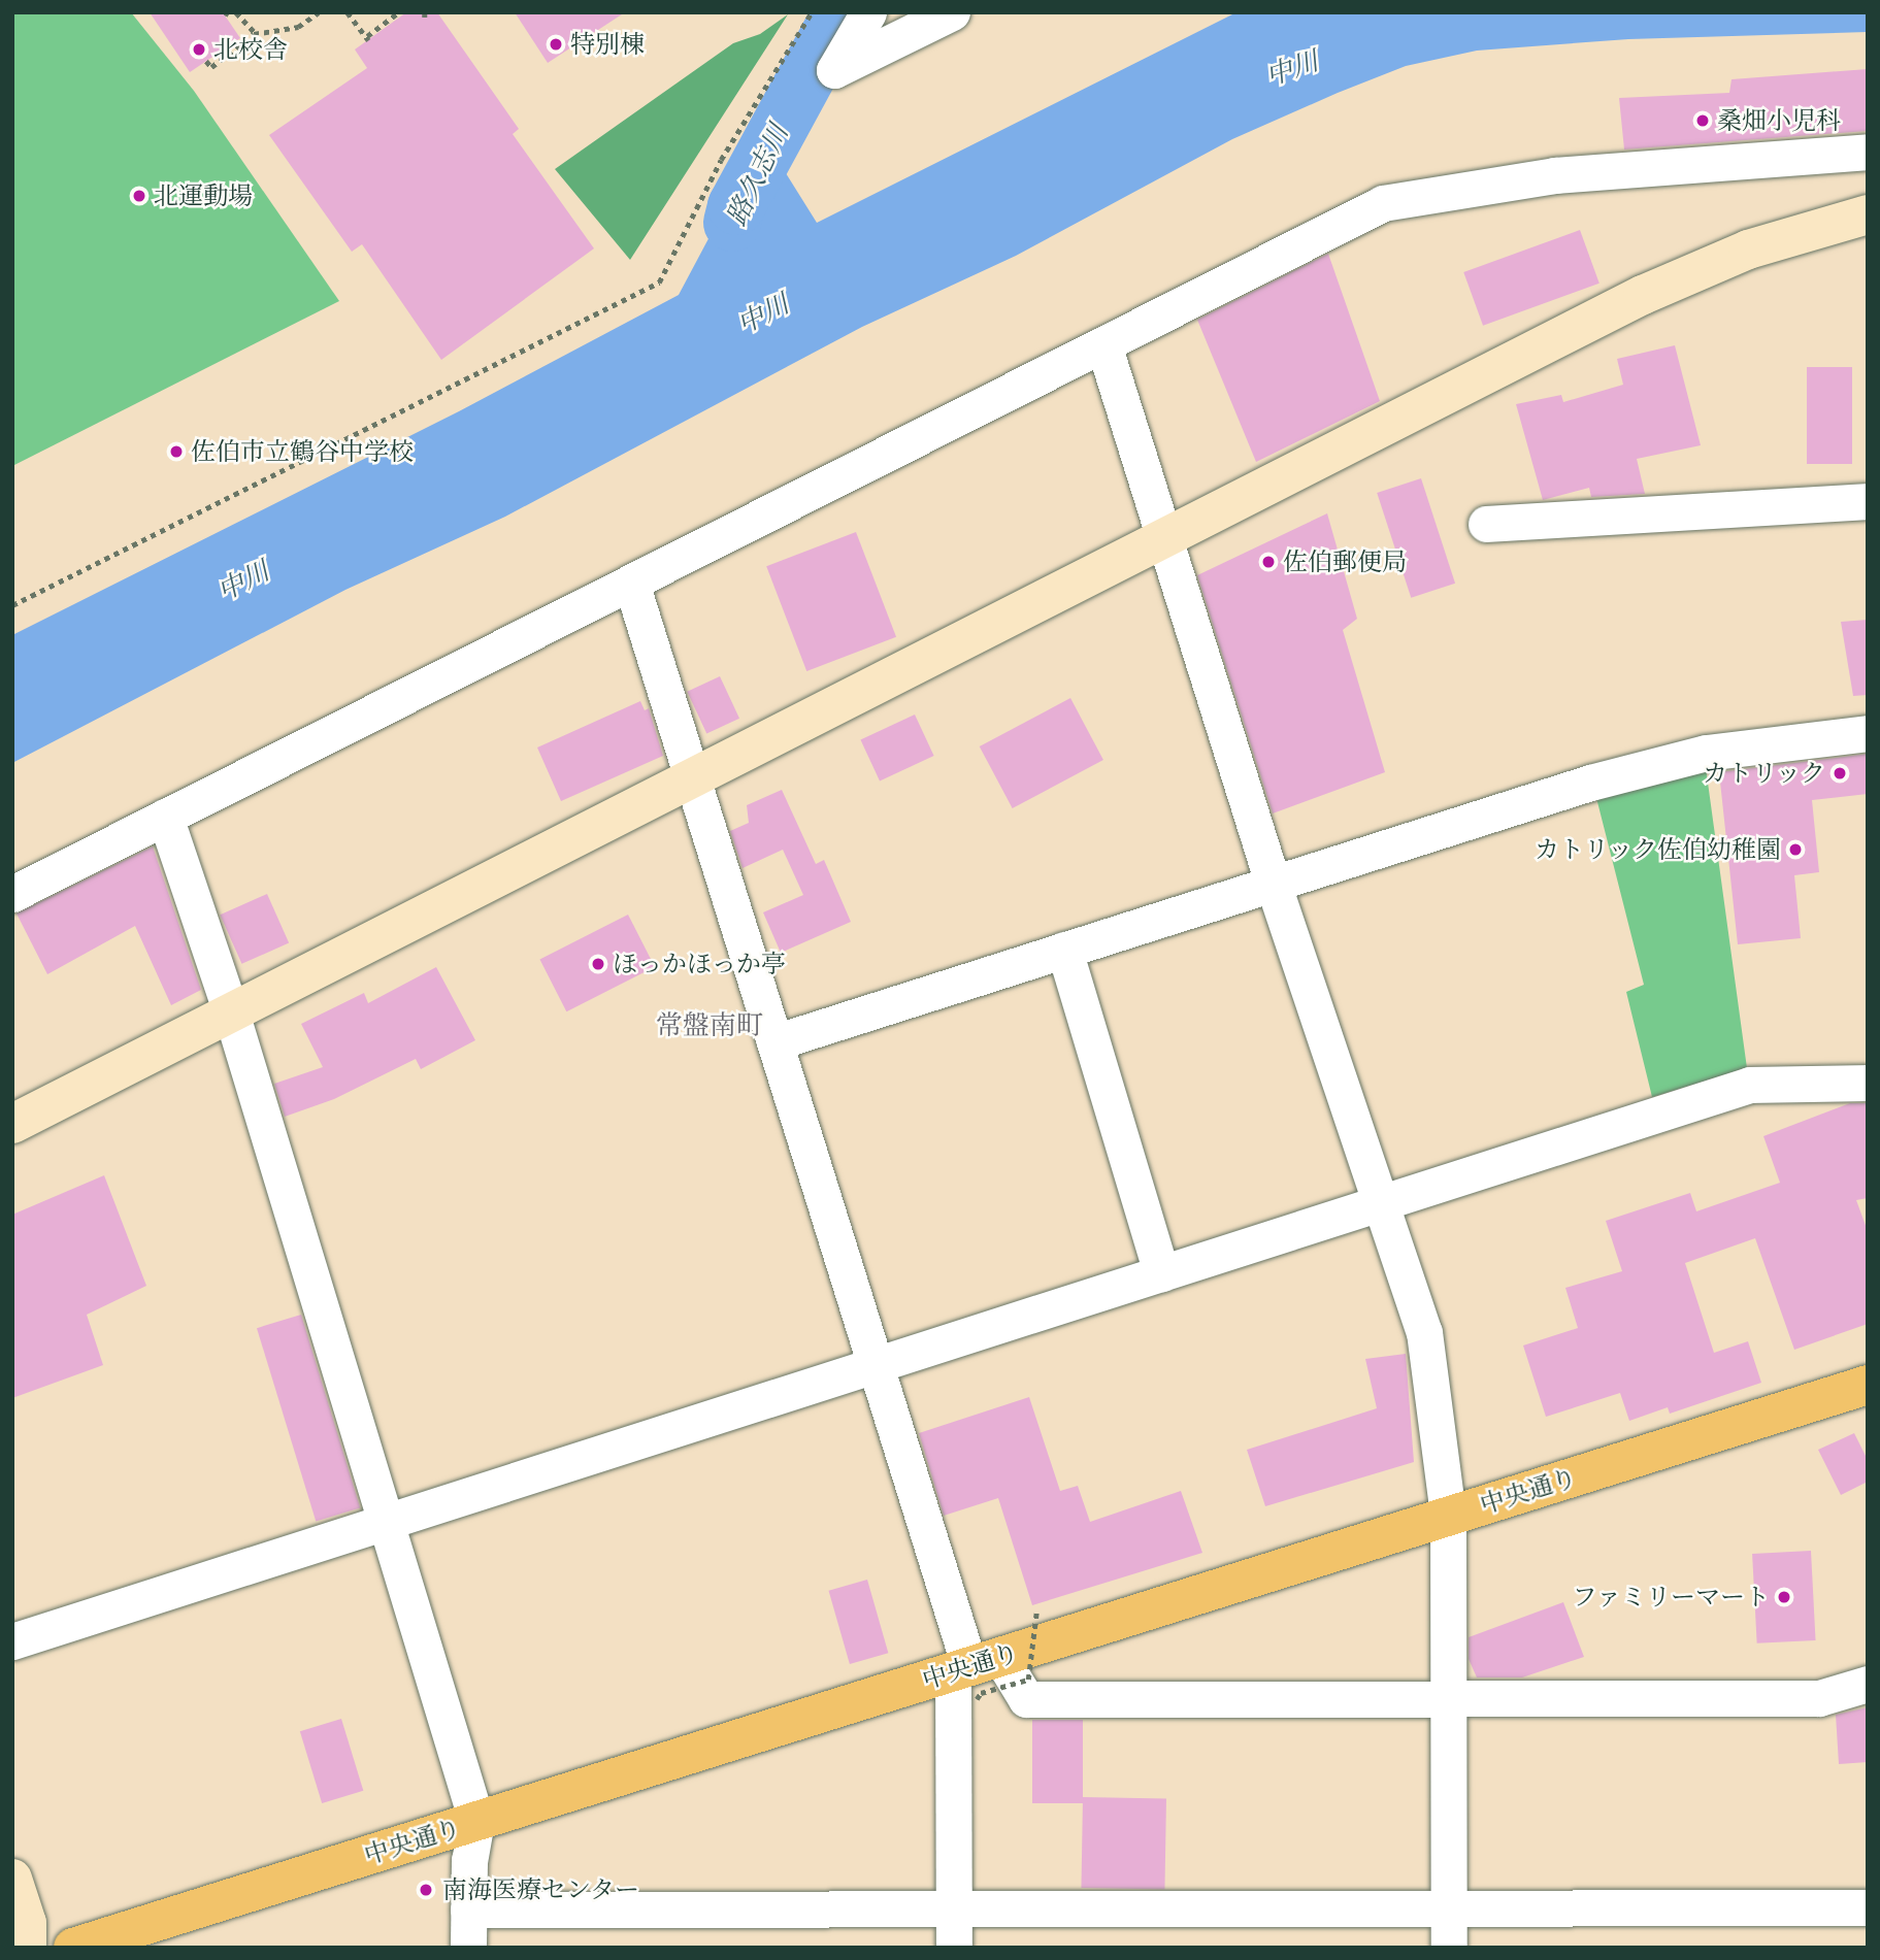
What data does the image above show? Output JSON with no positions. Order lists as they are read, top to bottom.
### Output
{
  "streets": {
    "highway": ["中央通り"]
  },
  "districts": ["常盤南町"],
  "water": ["中川", "路久志川"],
  "places": [
    "特別棟",
    "北校舎",
    "桑畑小児科",
    "北運動場",
    "佐伯市立鶴谷中学校",
    "佐伯郵便局",
    "カトリック",
    "カトリック佐伯幼稚園",
    "ほっかほっか亭",
    "ファミリーマート",
    "南海医療センター"
  ]
}
